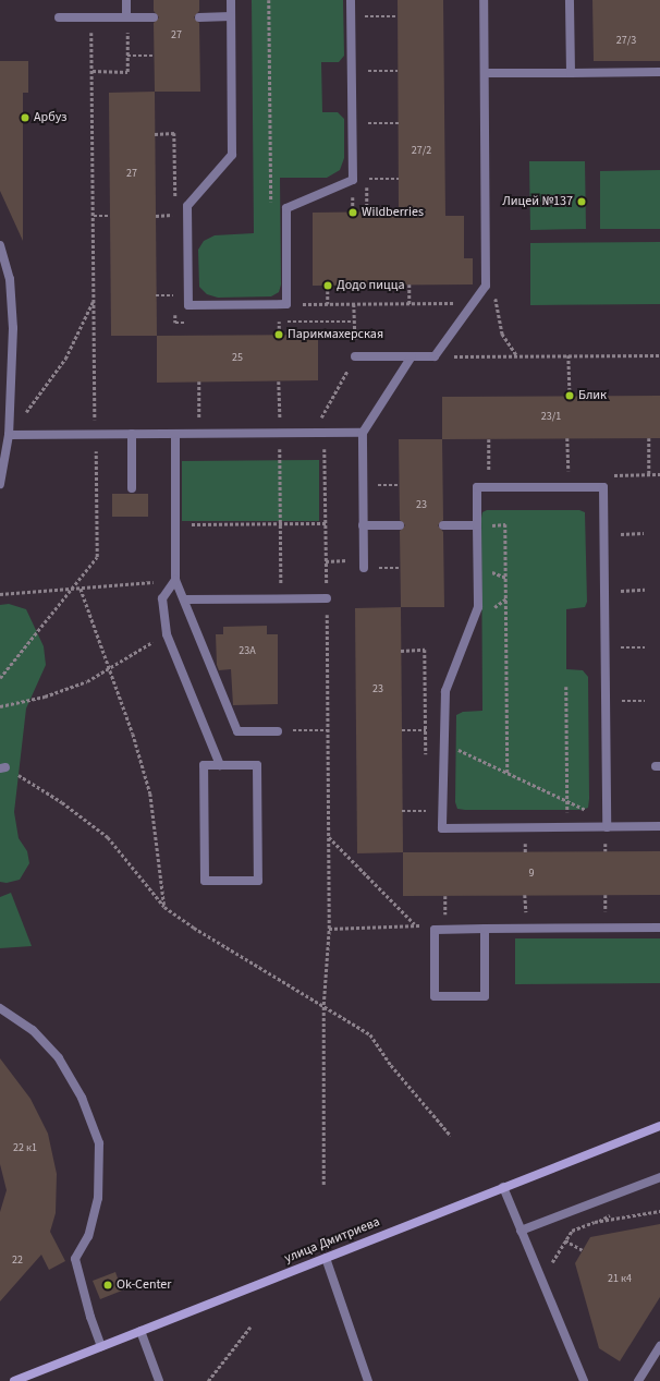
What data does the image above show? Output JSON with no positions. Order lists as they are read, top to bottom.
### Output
{
  "streets": {
    "main road": ["улица Дмитриева"]
  },
  "places": [
    "Арбуз",
    "Лицей №137",
    "Wildberries",
    "Додо пицца",
    "Парикмахерская",
    "Блик",
    "Ok-Center"
  ],
  "house_numbers": [
    "27",
    "27/3",
    "27/2",
    "27",
    "25",
    "23/1",
    "23",
    "23А",
    "23",
    "9",
    "22 к1",
    "22",
    "21 к4"
  ]
}
